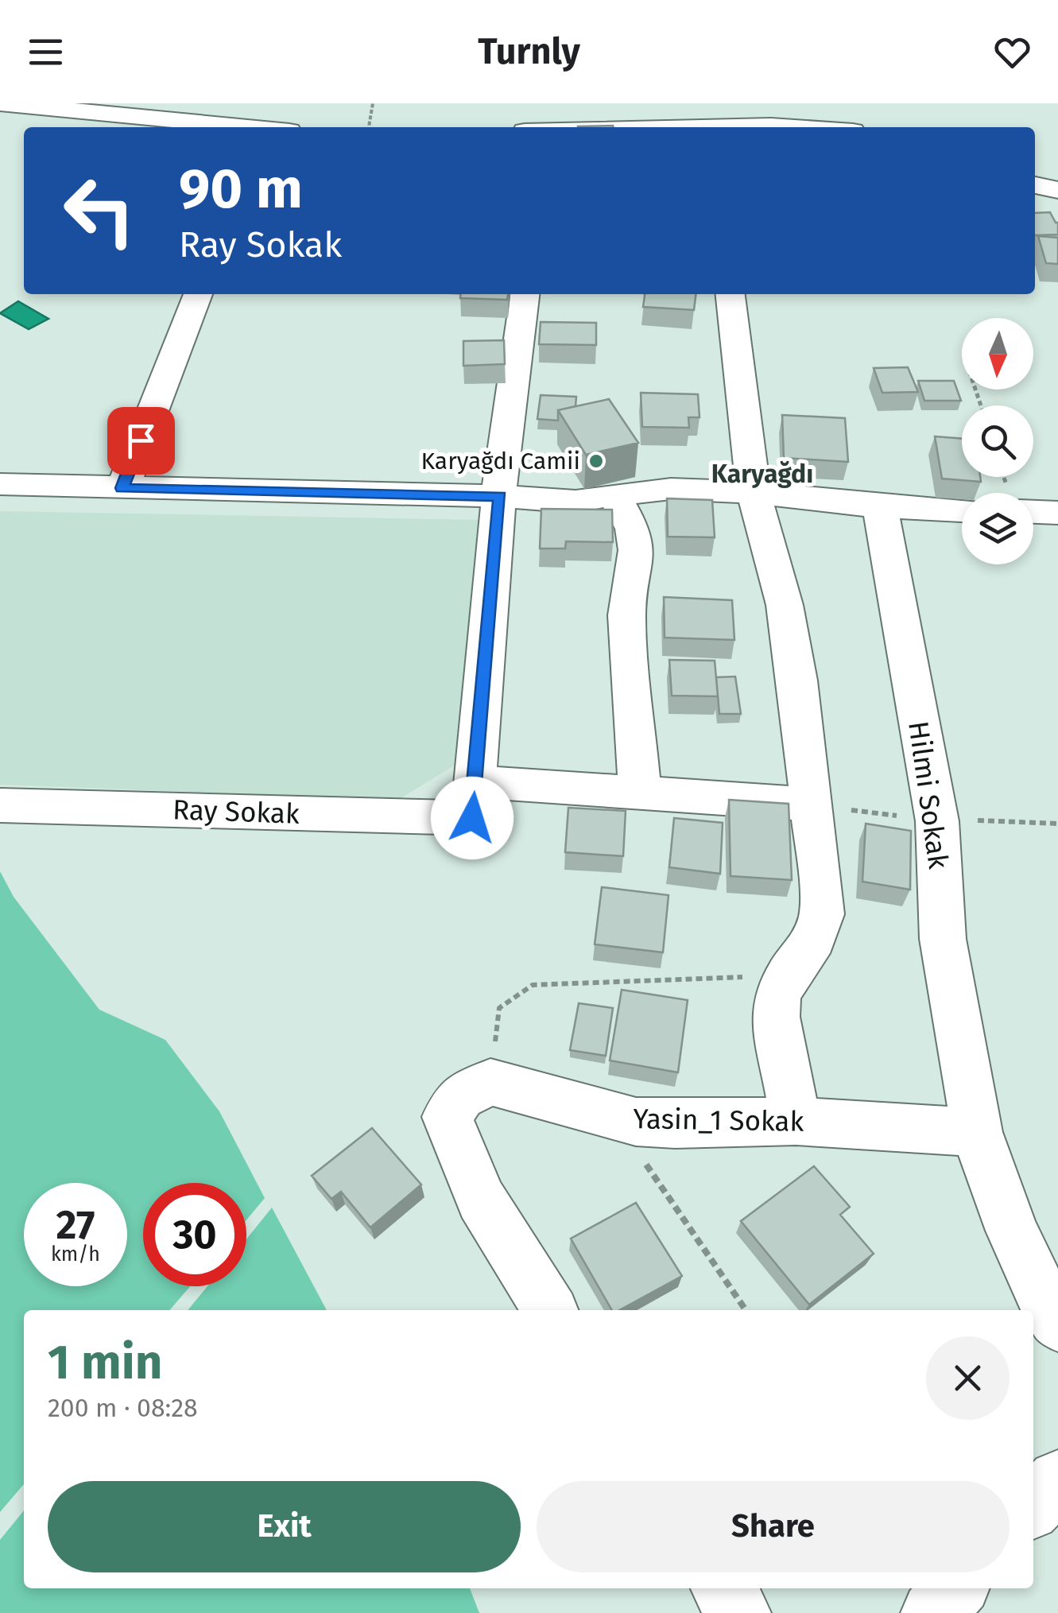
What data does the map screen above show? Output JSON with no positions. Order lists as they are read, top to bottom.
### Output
{
  "streets": {
    "street": ["Hilmi Sokak", "Ray Sokak", "Yasin_1 Sokak"]
  },
  "crossings": [
    ["Hilmi Sokak", "Yasin_1 Sokak"]
  ],
  "districts": ["Karyağdı"],
  "places": ["Karyağdı Camii"],
  "north": "bottom",
  "page": {
    "header": "Turnly",
    "turn": ["90 m", "Ray Sokak"],
    "speed": "27 km/h",
    "limit": "30",
    "heading": ["1 min", "200 m · 08:28"],
    "buttons": ["Exit", "Share"]
  }
}
